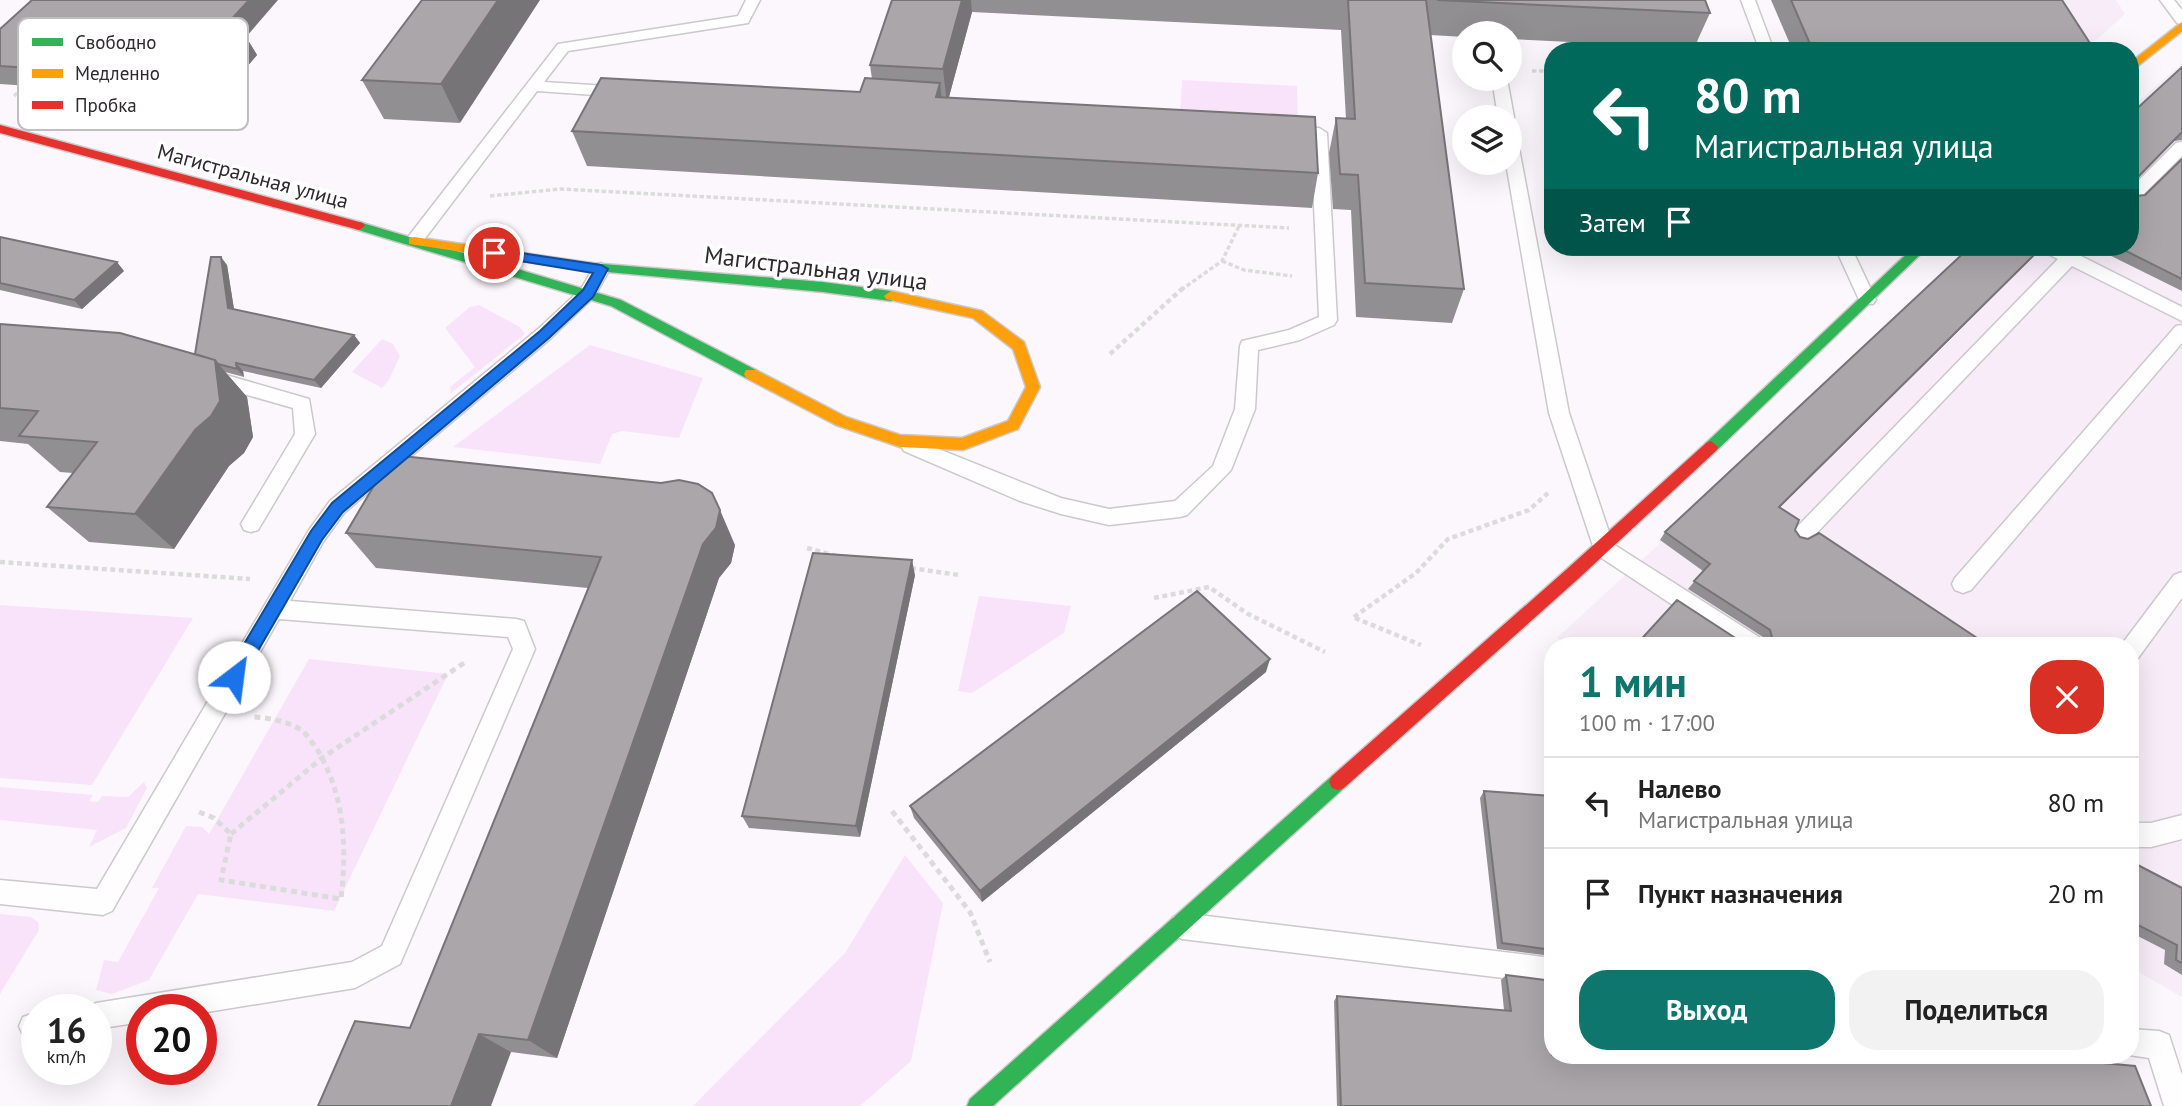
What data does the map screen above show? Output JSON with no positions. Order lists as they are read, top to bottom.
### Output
{
  "streets": {
    "street": ["Магистральная улица"]
  },
  "legend": ["Свободно", "Медленно", "Пробка"],
  "page": {
    "turn": ["80 m", "Магистральная улица"],
    "then": "Затем",
    "heading": ["1 мин", "100 m · 17:00"],
    "list": [
      {
        "name": "Налево",
        "note": "Магистральная улица",
        "value": "80 m"
      },
      {
        "name": "Пункт назначения",
        "value": "20 m"
      }
    ],
    "buttons": ["Выход", "Поделиться"],
    "speed": "16 km/h",
    "limit": "20"
  }
}
